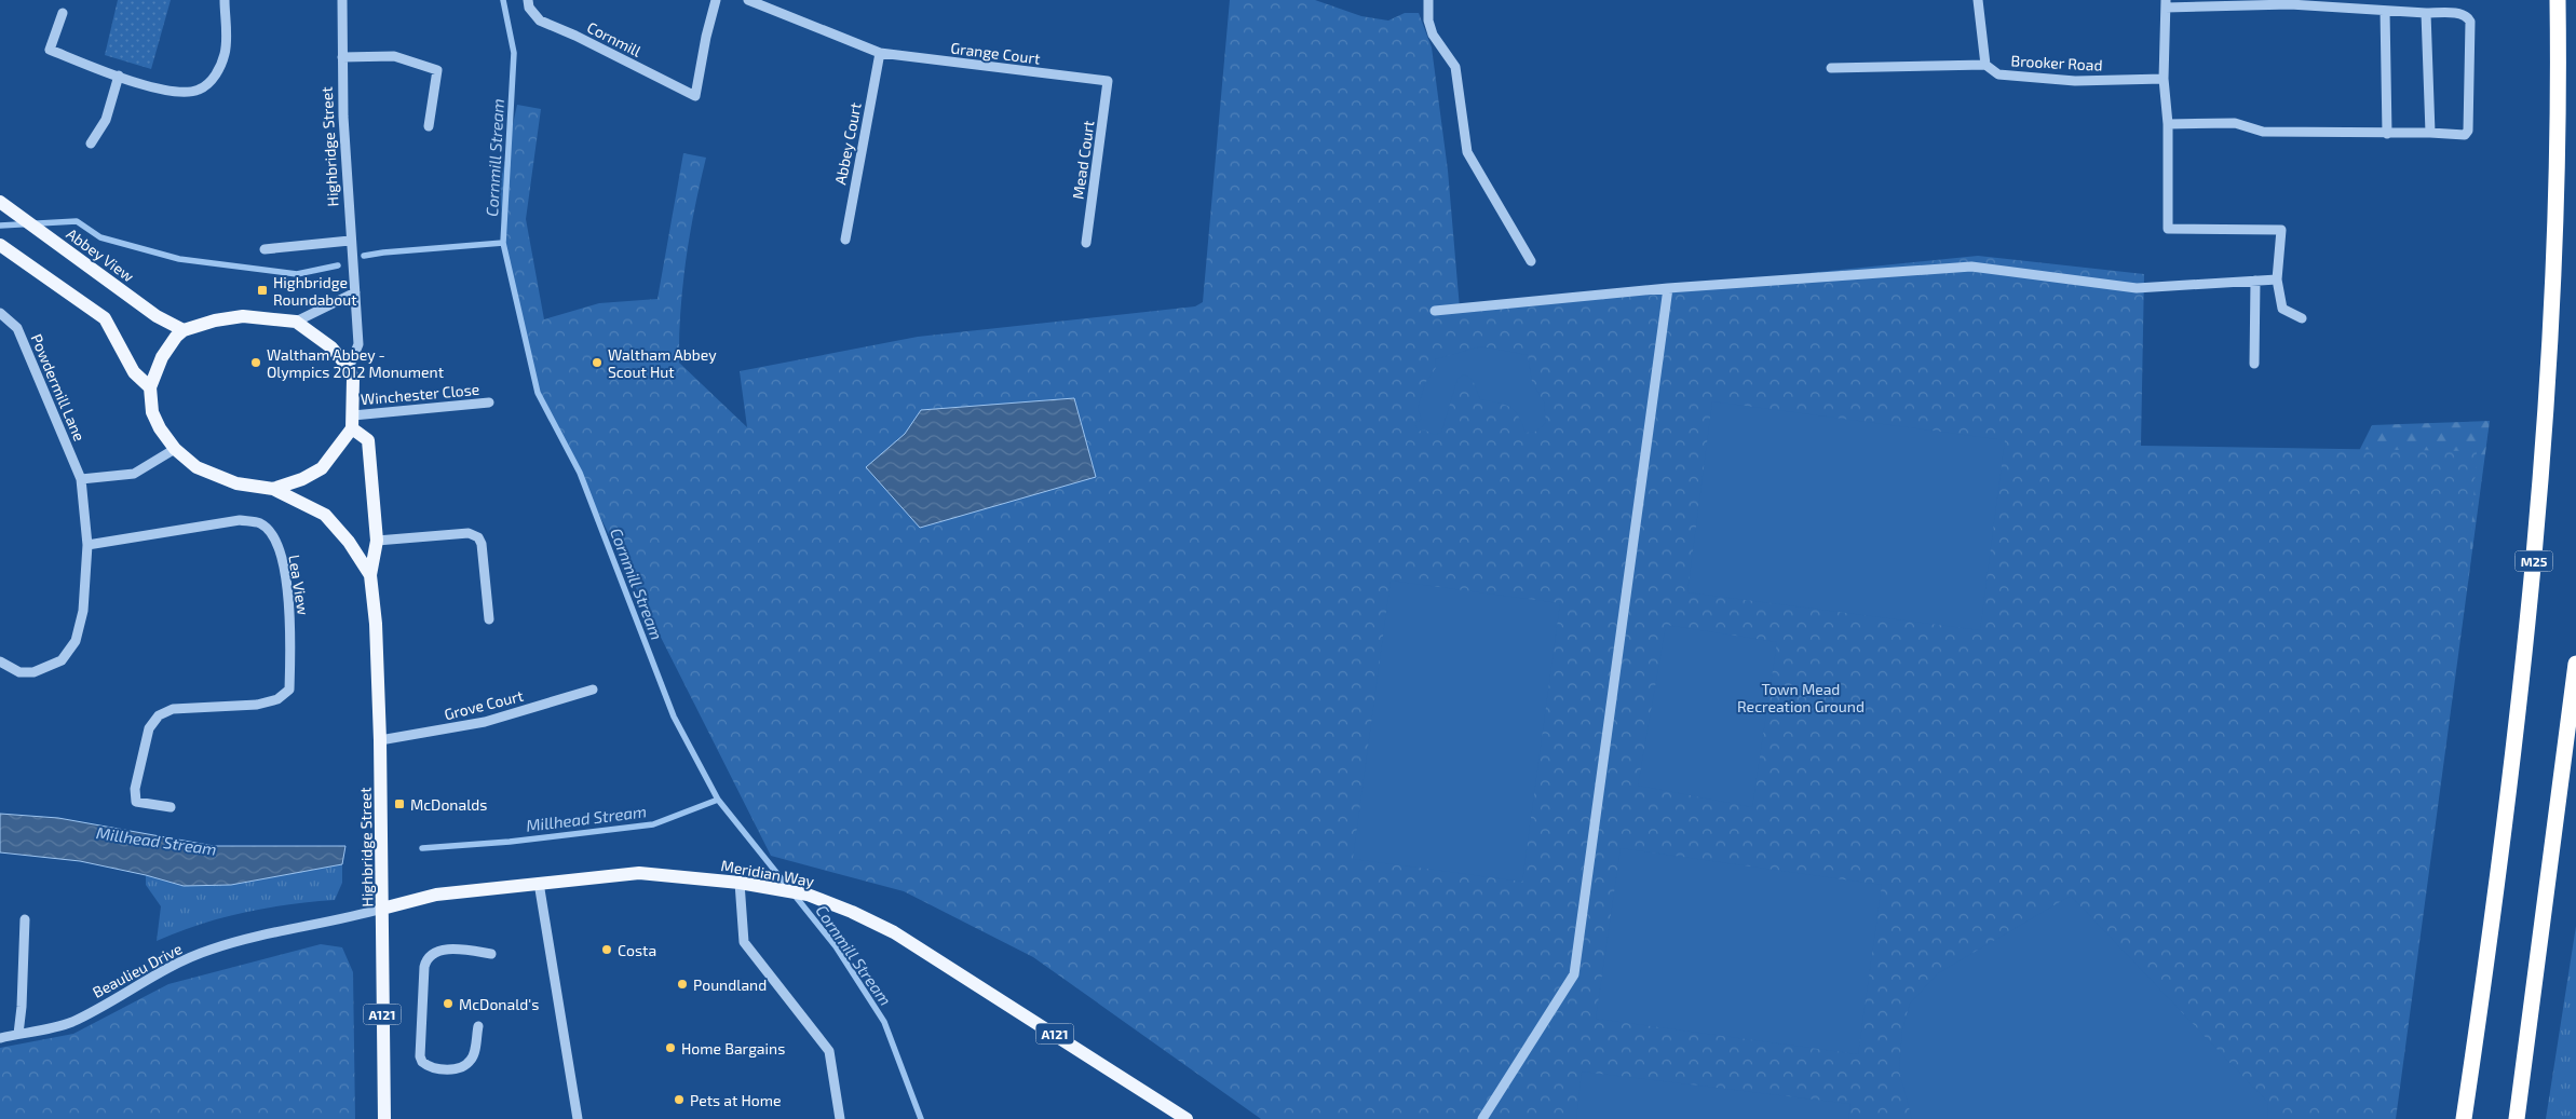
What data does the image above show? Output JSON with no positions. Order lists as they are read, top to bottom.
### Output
{
  "streets": {
    "highway": ["M25"],
    "main road": [
      "Highbridge Street",
      "Abbey View",
      "Meridian Way",
      "A121"
    ],
    "street": [
      "Cornmill",
      "Grange Court",
      "Brooker Road",
      "Abbey Court",
      "Mead Court",
      "Powdermill Lane",
      "Winchester Close",
      "Lea View",
      "Grove Court",
      "Beaulieu Drive"
    ]
  },
  "crossings": [
    ["Grange Court", "Abbey Court"],
    ["Grange Court", "Mead Court"],
    ["Highbridge Street", "Abbey View"],
    ["Highbridge Street", "Winchester Close"],
    ["Highbridge Street", "Grove Court"],
    ["Highbridge Street", "Meridian Way"],
    ["Highbridge Street", "Beaulieu Drive"],
    ["Abbey View", "Winchester Close"],
    ["Powdermill Lane", "Lea View"],
    ["Meridian Way", "Beaulieu Drive"]
  ],
  "water": ["Cornmill Stream", "Millhead Stream"],
  "parks": ["Town Mead Recreation Ground"],
  "places": {
    "transit": ["Highbridge Roundabout", "McDonalds"],
    "other": [
      "Waltham Abbey - Olympics 2012 Monument",
      "Waltham Abbey Scout Hut",
      "Costa",
      "Poundland",
      "McDonald's",
      "Home Bargains",
      "Pets at Home"
    ]
  }
}
